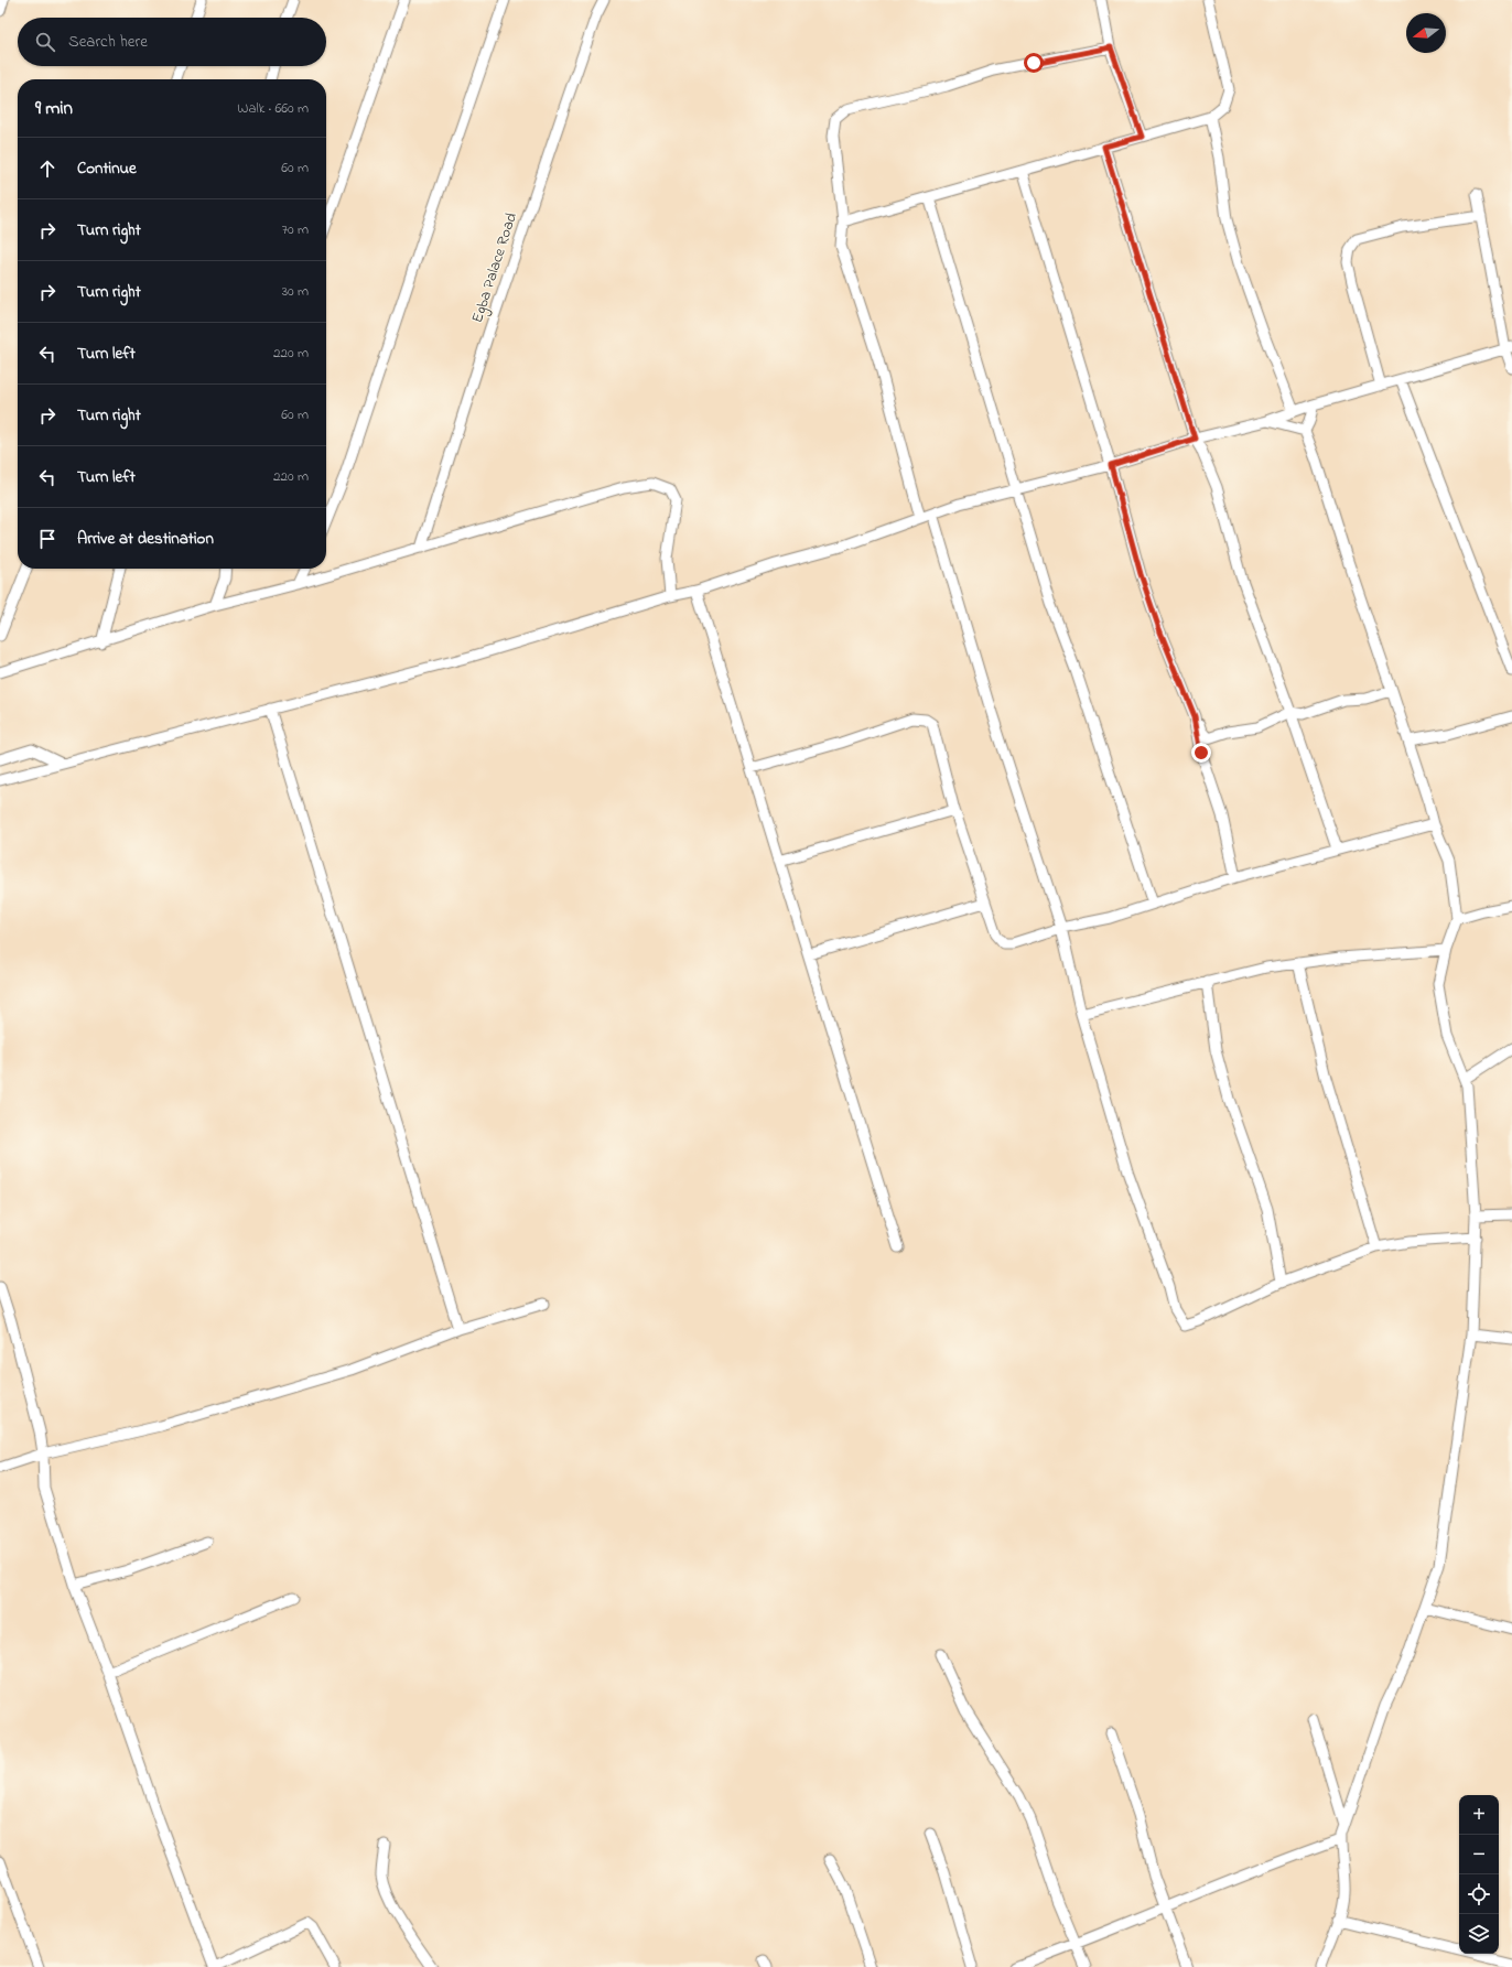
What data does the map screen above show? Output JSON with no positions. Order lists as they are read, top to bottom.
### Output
{
  "streets": {
    "street": ["Egba Palace Road"]
  },
  "north": "left",
  "page": {
    "search": "Search here",
    "heading": ["9 min", "Walk · 660 m"],
    "list": [
      ["Continue", "60 m"],
      ["Turn right", "70 m"],
      ["Turn right", "30 m"],
      ["Turn left", "220 m"],
      ["Turn right", "60 m"],
      ["Turn left", "220 m"],
      "Arrive at destination"
    ],
    "map_buttons": ["+", "−"]
  }
}
